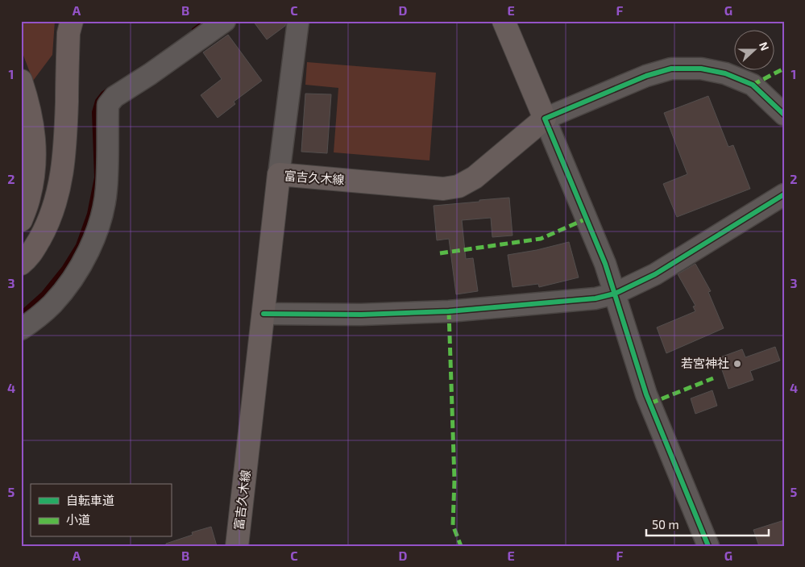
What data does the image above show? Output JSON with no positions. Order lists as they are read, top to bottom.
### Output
{
  "streets": {
    "main road": ["富吉久木線"]
  },
  "places": ["若宮神社"],
  "legend": ["自転車道", "小道"],
  "scale_bar": "50 m",
  "north": "right",
  "grid": {
    "columns": [
      "A",
      "B",
      "C",
      "D",
      "E",
      "F",
      "G"
    ],
    "rows": [
      "1",
      "2",
      "3",
      "4",
      "5"
    ]
  }
}
